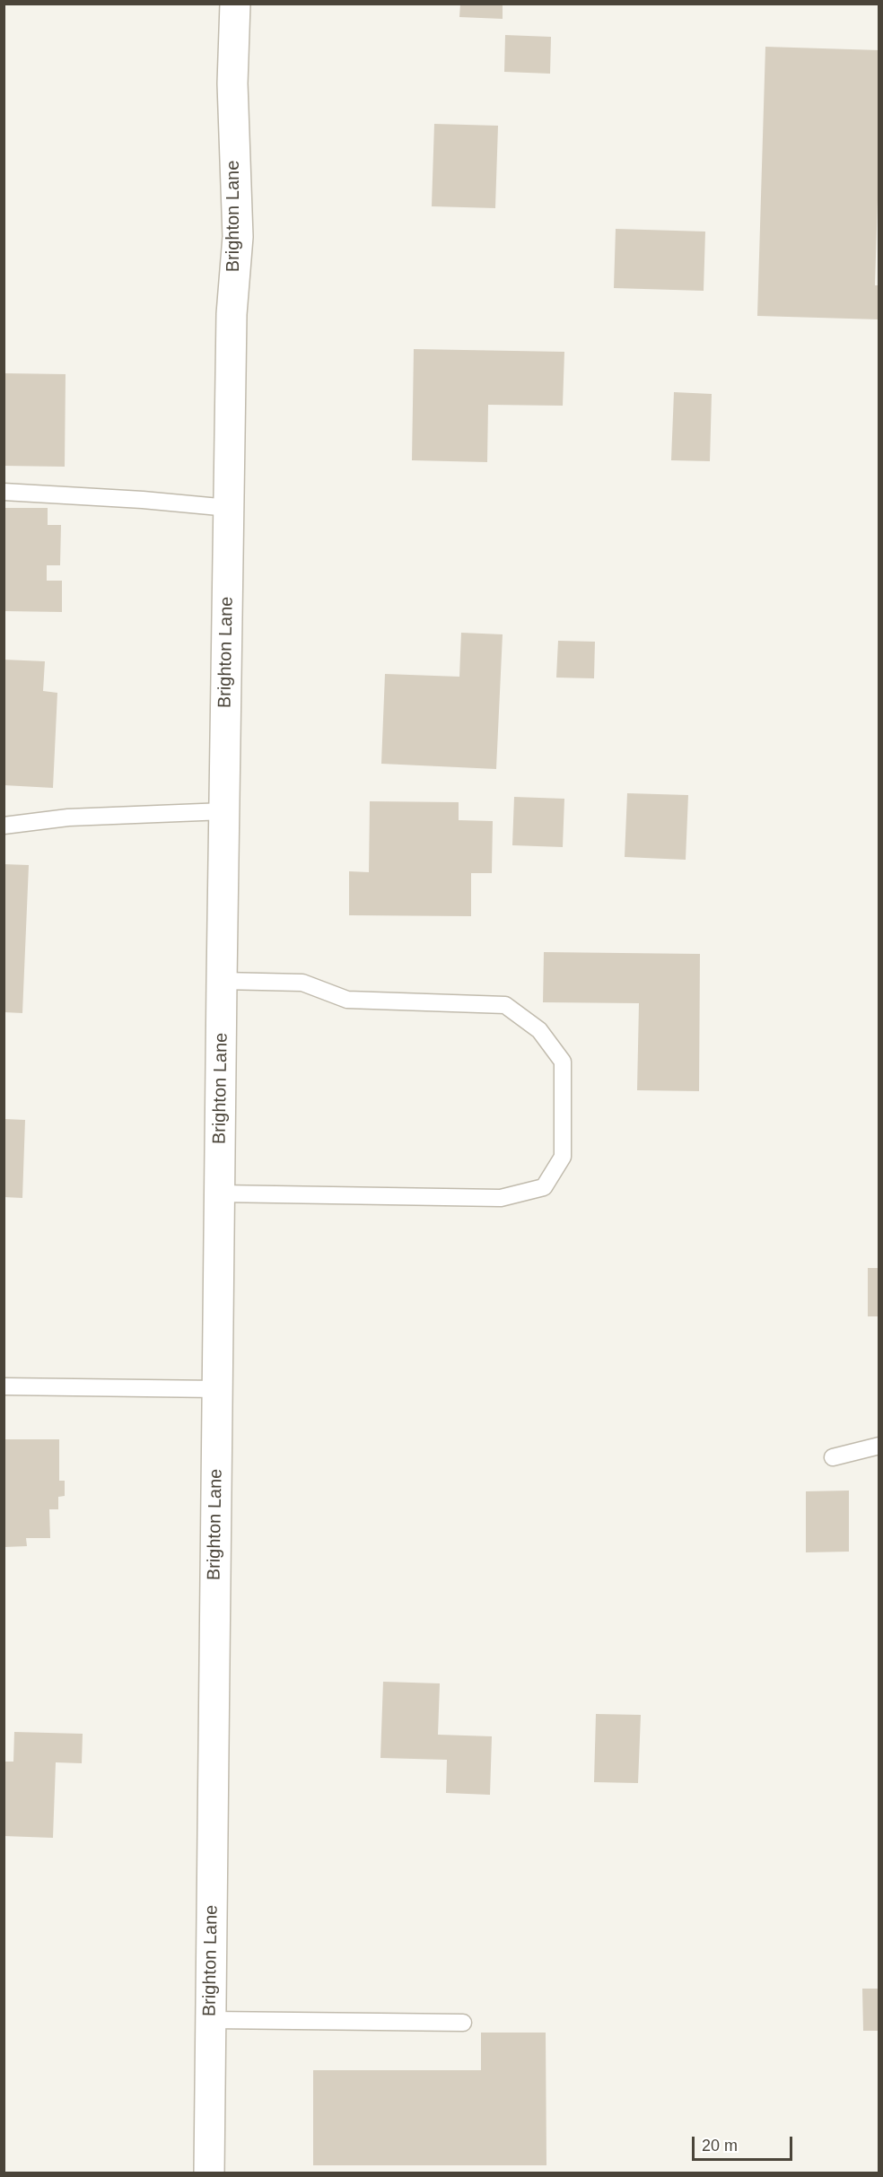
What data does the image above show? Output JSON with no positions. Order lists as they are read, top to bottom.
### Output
{
  "streets": {
    "street": ["Brighton Lane"]
  },
  "scale_bar": "20 m"
}
